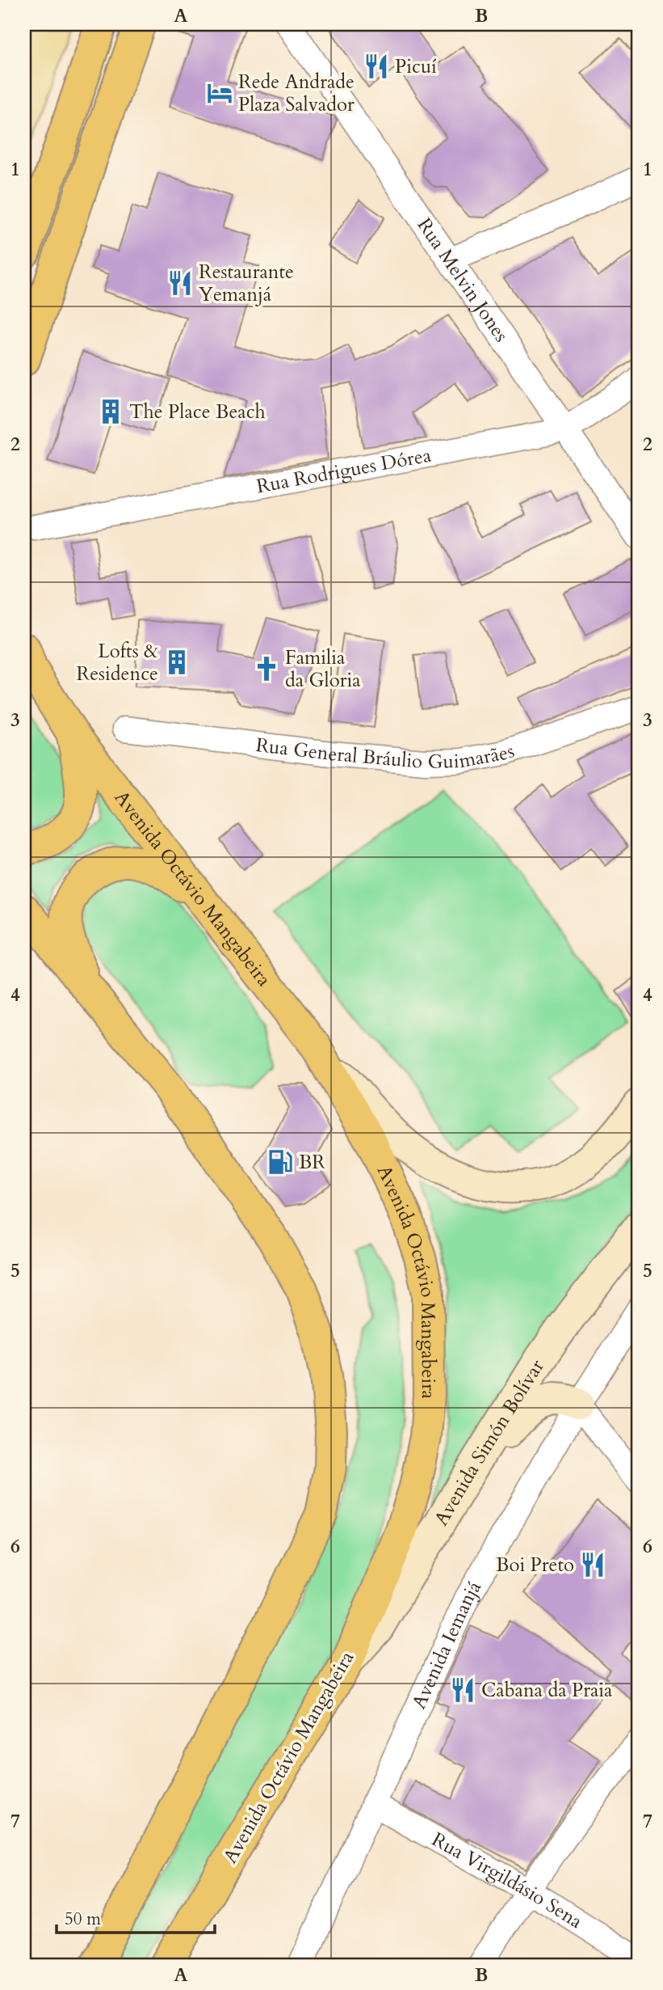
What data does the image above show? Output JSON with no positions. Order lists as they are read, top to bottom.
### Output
{
  "streets": {
    "main road": ["Avenida Octávio Mangabeira"],
    "street": [
      "Rua Melvin Jones",
      "Rua Rodrigues Dórea",
      "Rua General Bráulio Guimarães",
      "Avenida Simón Bolívar",
      "Avenida Iemanjá",
      "Rua Virgildásio Sena"
    ]
  },
  "crossings": [
    ["Rua Melvin Jones", "Rua Rodrigues Dórea"],
    ["Avenida Octávio Mangabeira", "Avenida Simón Bolívar"],
    ["Avenida Iemanjá", "Rua Virgildásio Sena"]
  ],
  "places": {
    "restaurant": [
      "Picuí",
      "Restaurante Yemanjá",
      "Boi Preto",
      "Cabana da Praia"
    ],
    "hotel": ["Rede Andrade Plaza Salvador"],
    "building": ["The Place Beach", "Lofts & Residence"],
    "church": ["Familia da Gloria"],
    "fuel station": ["BR"]
  },
  "scale_bar": "50 m",
  "grid": {
    "columns": ["A", "B"],
    "rows": [
      "1",
      "2",
      "3",
      "4",
      "5",
      "6",
      "7"
    ]
  }
}
